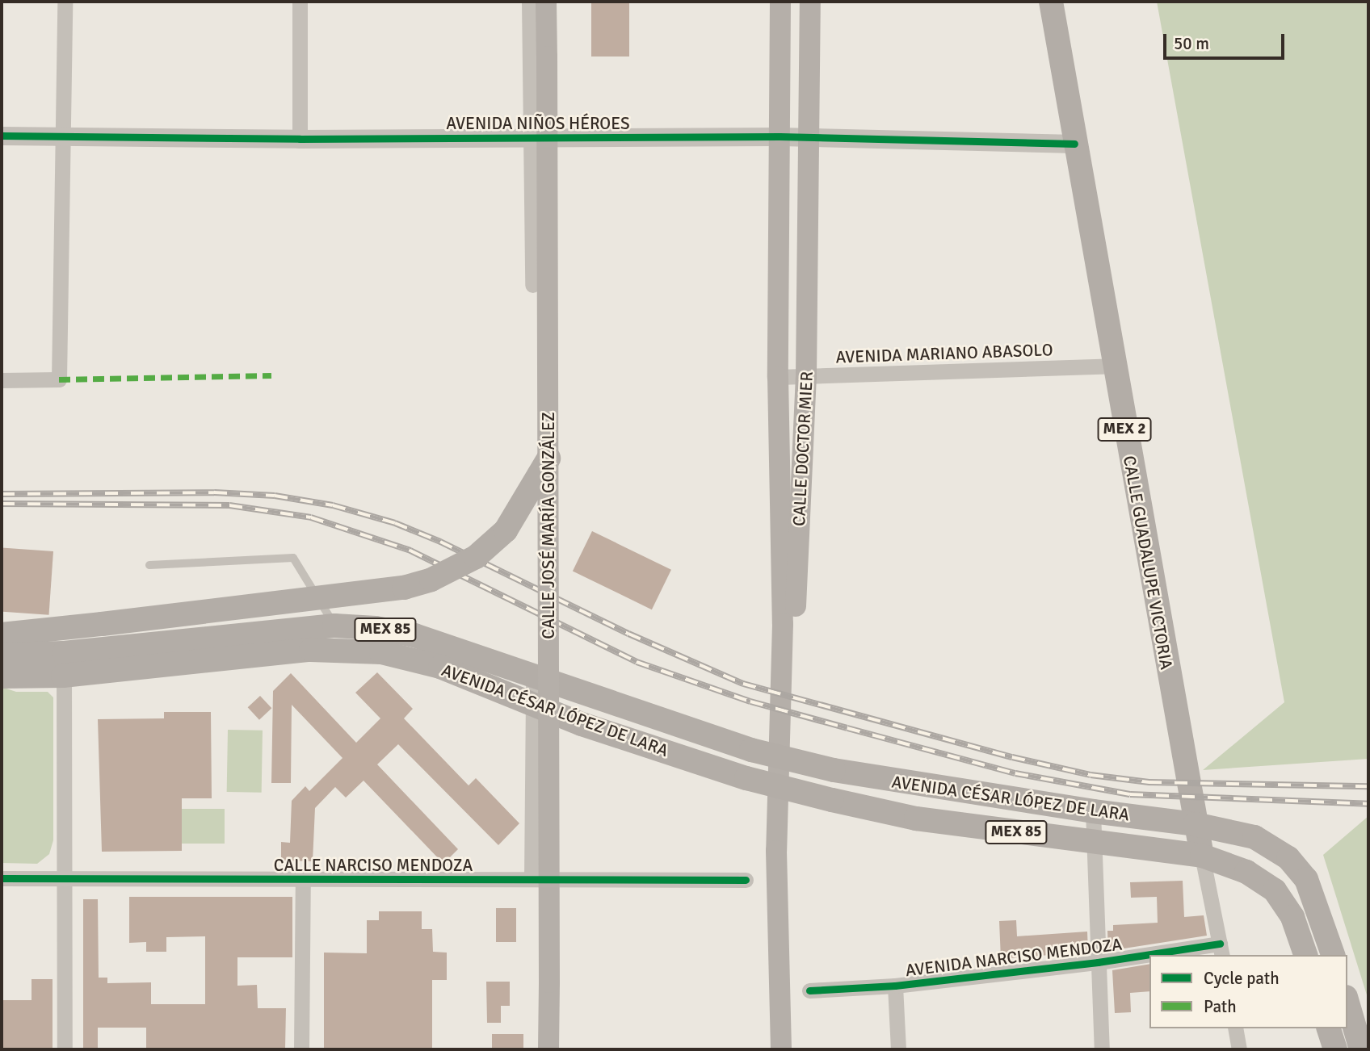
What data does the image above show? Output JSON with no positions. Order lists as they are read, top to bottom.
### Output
{
  "streets": {
    "main road": [
      "MEX 2",
      "CALLE DOCTOR MIER",
      "CALLE JOSÉ MARÍA GONZÁLEZ",
      "CALLE GUADALUPE VICTORIA",
      "MEX 85",
      "AVENIDA CÉSAR LÓPEZ DE LARA"
    ],
    "street": [
      "AVENIDA NIÑOS HÉROES",
      "AVENIDA MARIANO ABASOLO",
      "CALLE NARCISO MENDOZA",
      "AVENIDA NARCISO MENDOZA"
    ]
  },
  "crossings": [
    ["AVENIDA NIÑOS HÉROES", "CALLE DOCTOR MIER"],
    ["AVENIDA NIÑOS HÉROES", "CALLE GUADALUPE VICTORIA"],
    ["AVENIDA MARIANO ABASOLO", "CALLE DOCTOR MIER"],
    ["AVENIDA MARIANO ABASOLO", "CALLE GUADALUPE VICTORIA"],
    ["CALLE GUADALUPE VICTORIA", "MEX 85"],
    ["CALLE GUADALUPE VICTORIA", "AVENIDA CÉSAR LÓPEZ DE LARA"],
    ["CALLE GUADALUPE VICTORIA", "AVENIDA NARCISO MENDOZA"],
    ["MEX 85", "AVENIDA CÉSAR LÓPEZ DE LARA"]
  ],
  "legend": ["Cycle path", "Path"],
  "scale_bar": "50 m"
}
